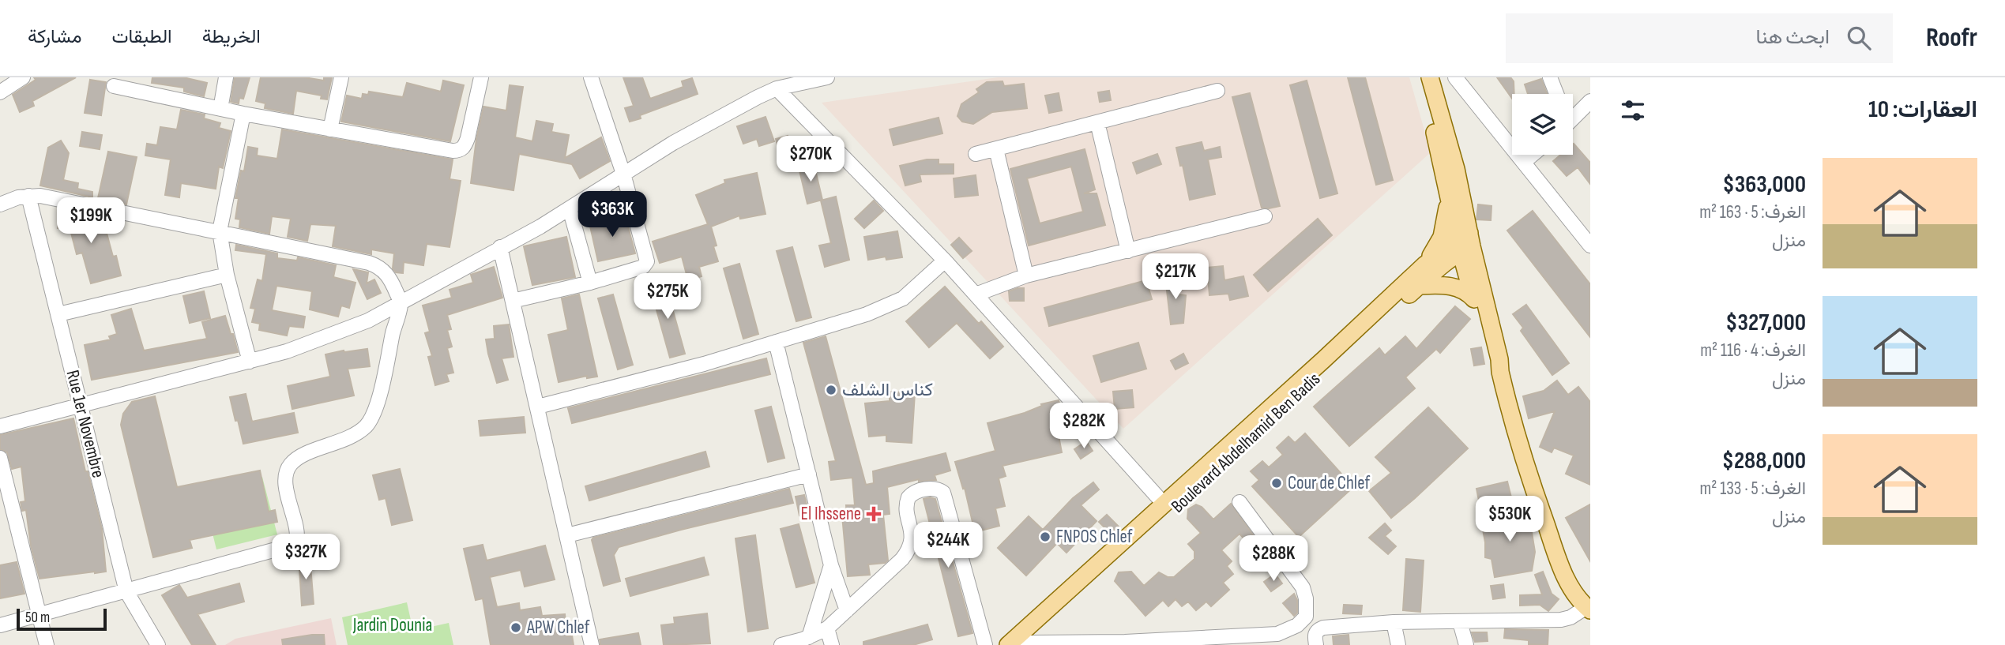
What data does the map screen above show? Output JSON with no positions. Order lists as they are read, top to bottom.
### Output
{
  "streets": {
    "main road": ["Boulevard Abdelhamid Ben Badis"],
    "street": ["Rue 1er Novembre"]
  },
  "parks": ["Jardin Dounia"],
  "places": {
    "other": [
      "كناس الشلف",
      "Cour de Chlef",
      "FNPOS Chlef",
      "APW Chlef"
    ],
    "health": ["El Ihssene"]
  },
  "scale_bar": "50 m",
  "page": {
    "header": "Roofr",
    "search": "ابحث هنا",
    "nav": ["الخريطة", "الطبقات", "مشاركة"],
    "heading": "العقارات: 10",
    "price": [
      "$270K",
      "$363K",
      "$199K",
      "$217K",
      "$275K",
      "$282K",
      "$530K",
      "$244K",
      "$327K",
      "$288K"
    ],
    "list": [
      {
        "name": "$363,000",
        "note": "الغرف: 5 · 163 m² · منزل"
      },
      {
        "name": "$327,000",
        "note": "الغرف: 4 · 116 m² · منزل"
      },
      {
        "name": "$288,000",
        "note": "الغرف: 5 · 133 m² · منزل"
      }
    ],
    "scale": "50 m"
  }
}
